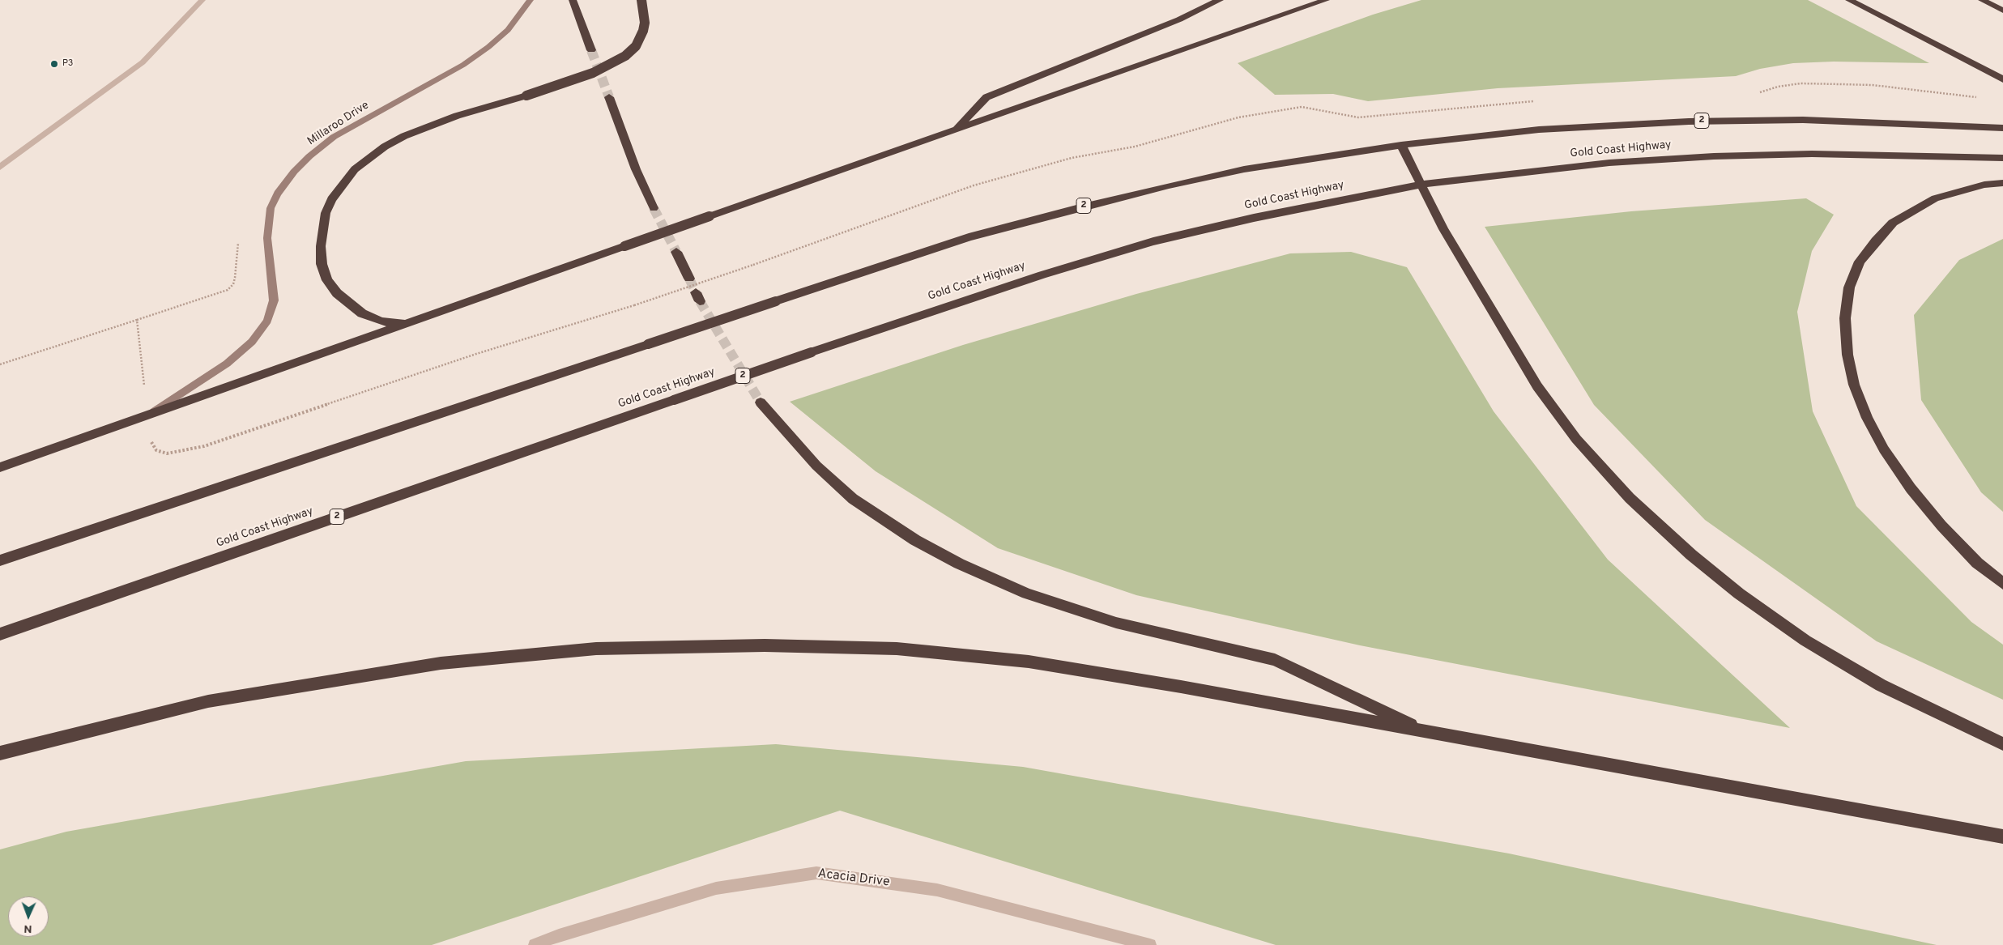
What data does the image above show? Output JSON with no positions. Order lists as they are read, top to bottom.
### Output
{
  "streets": {
    "highway": ["2", "Gold Coast Highway"],
    "street": ["Millaroo Drive"],
    "lane": ["Acacia Drive"]
  },
  "places": ["P3"],
  "north": "bottom"
}
